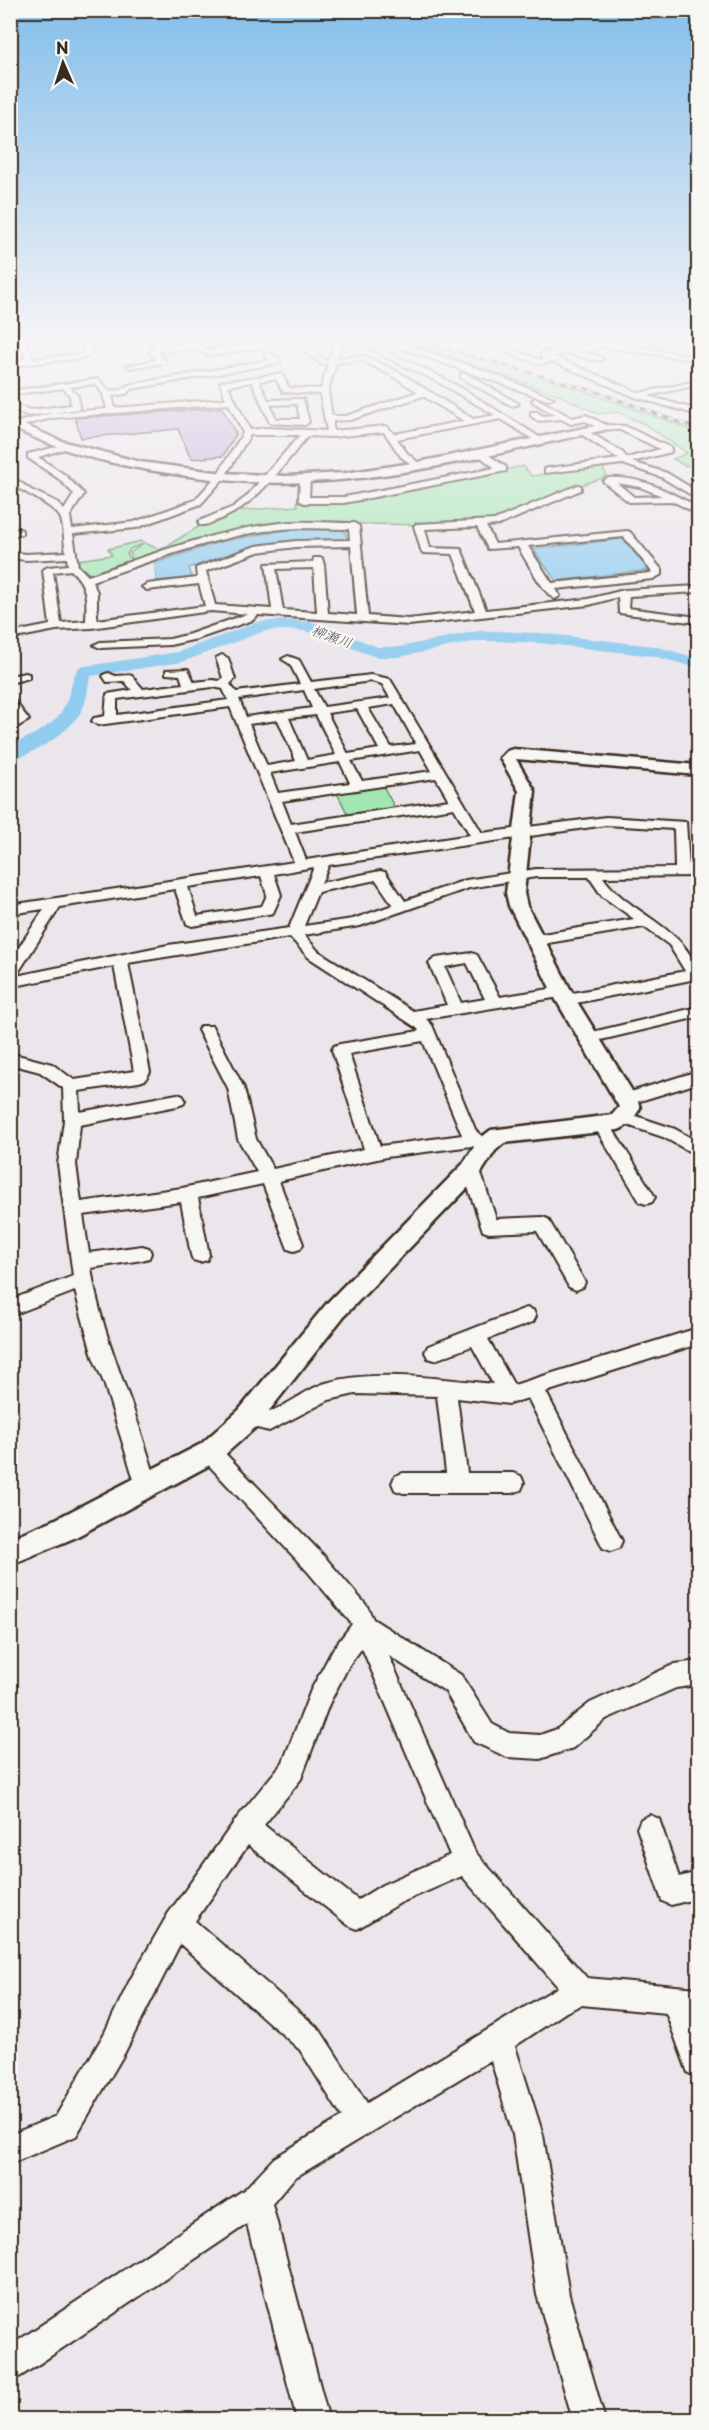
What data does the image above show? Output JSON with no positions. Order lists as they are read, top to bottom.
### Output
{
  "water": ["柳瀬川"],
  "north": "top"
}
